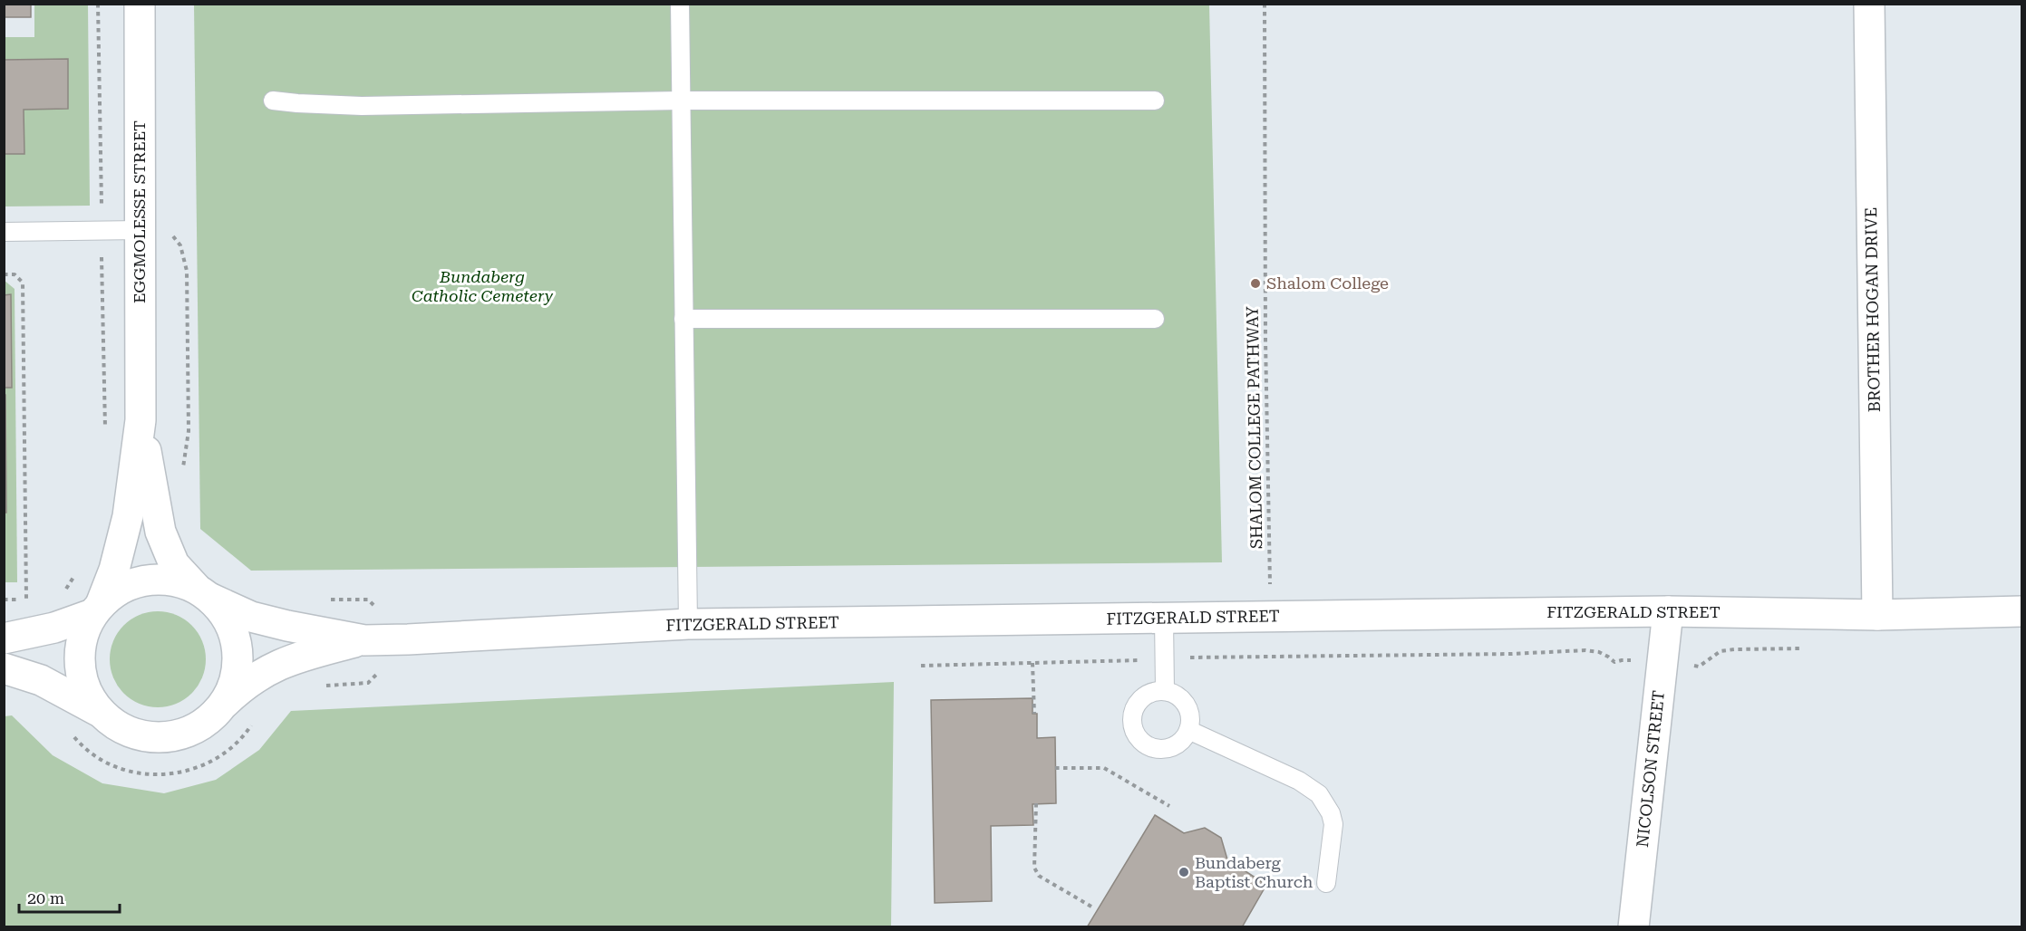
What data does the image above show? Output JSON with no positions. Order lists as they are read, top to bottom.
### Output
{
  "streets": {
    "street": [
      "EGGMOLESSE STREET",
      "BROTHER HOGAN DRIVE",
      "FITZGERALD STREET",
      "NICOLSON STREET"
    ],
    "path": ["SHALOM COLLEGE PATHWAY"]
  },
  "crossings": [
    ["BROTHER HOGAN DRIVE", "FITZGERALD STREET"],
    ["FITZGERALD STREET", "NICOLSON STREET"]
  ],
  "parks": ["Bundaberg Catholic Cemetery"],
  "places": ["Shalom College", "Bundaberg Baptist Church"],
  "scale_bar": "20 m"
}
